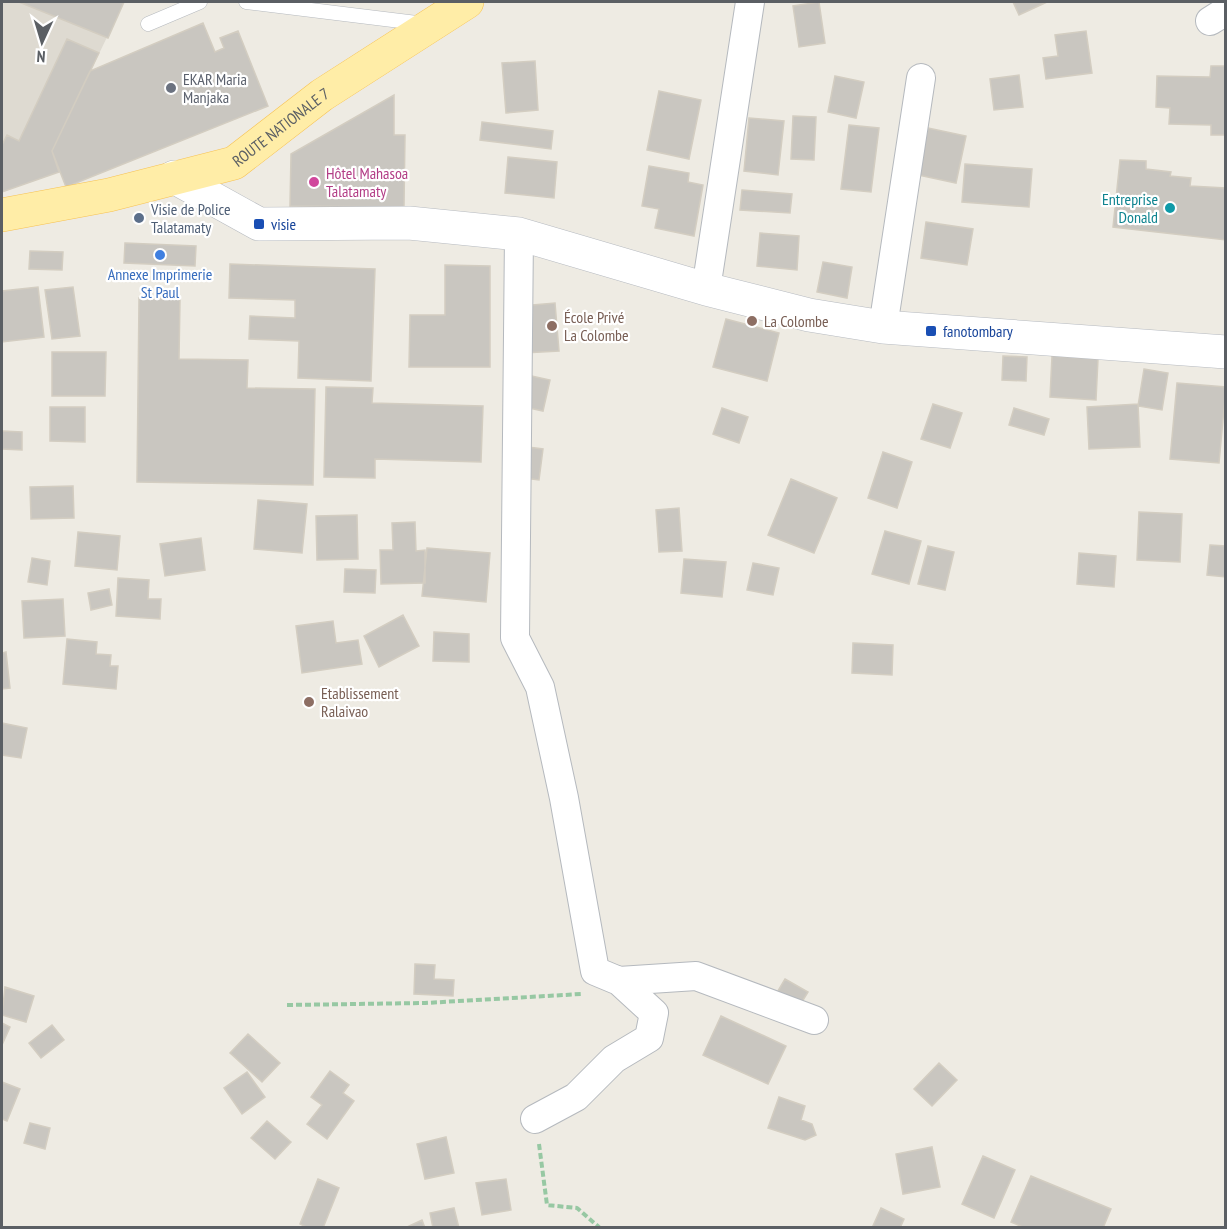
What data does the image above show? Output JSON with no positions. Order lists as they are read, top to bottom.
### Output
{
  "streets": {
    "main road": ["ROUTE NATIONALE 7"]
  },
  "places": {
    "other": [
      "EKAR Maria Manjaka",
      "Hôtel Mahasoa Talatamaty",
      "Entreprise Donald",
      "Visie de Police Talatamaty",
      "Annexe Imprimerie St Paul",
      "La Colombe",
      "École Privé La Colombe",
      "Etablissement Ralaivao"
    ],
    "transit": ["visie", "fanotombary"]
  },
  "north": "bottom"
}
